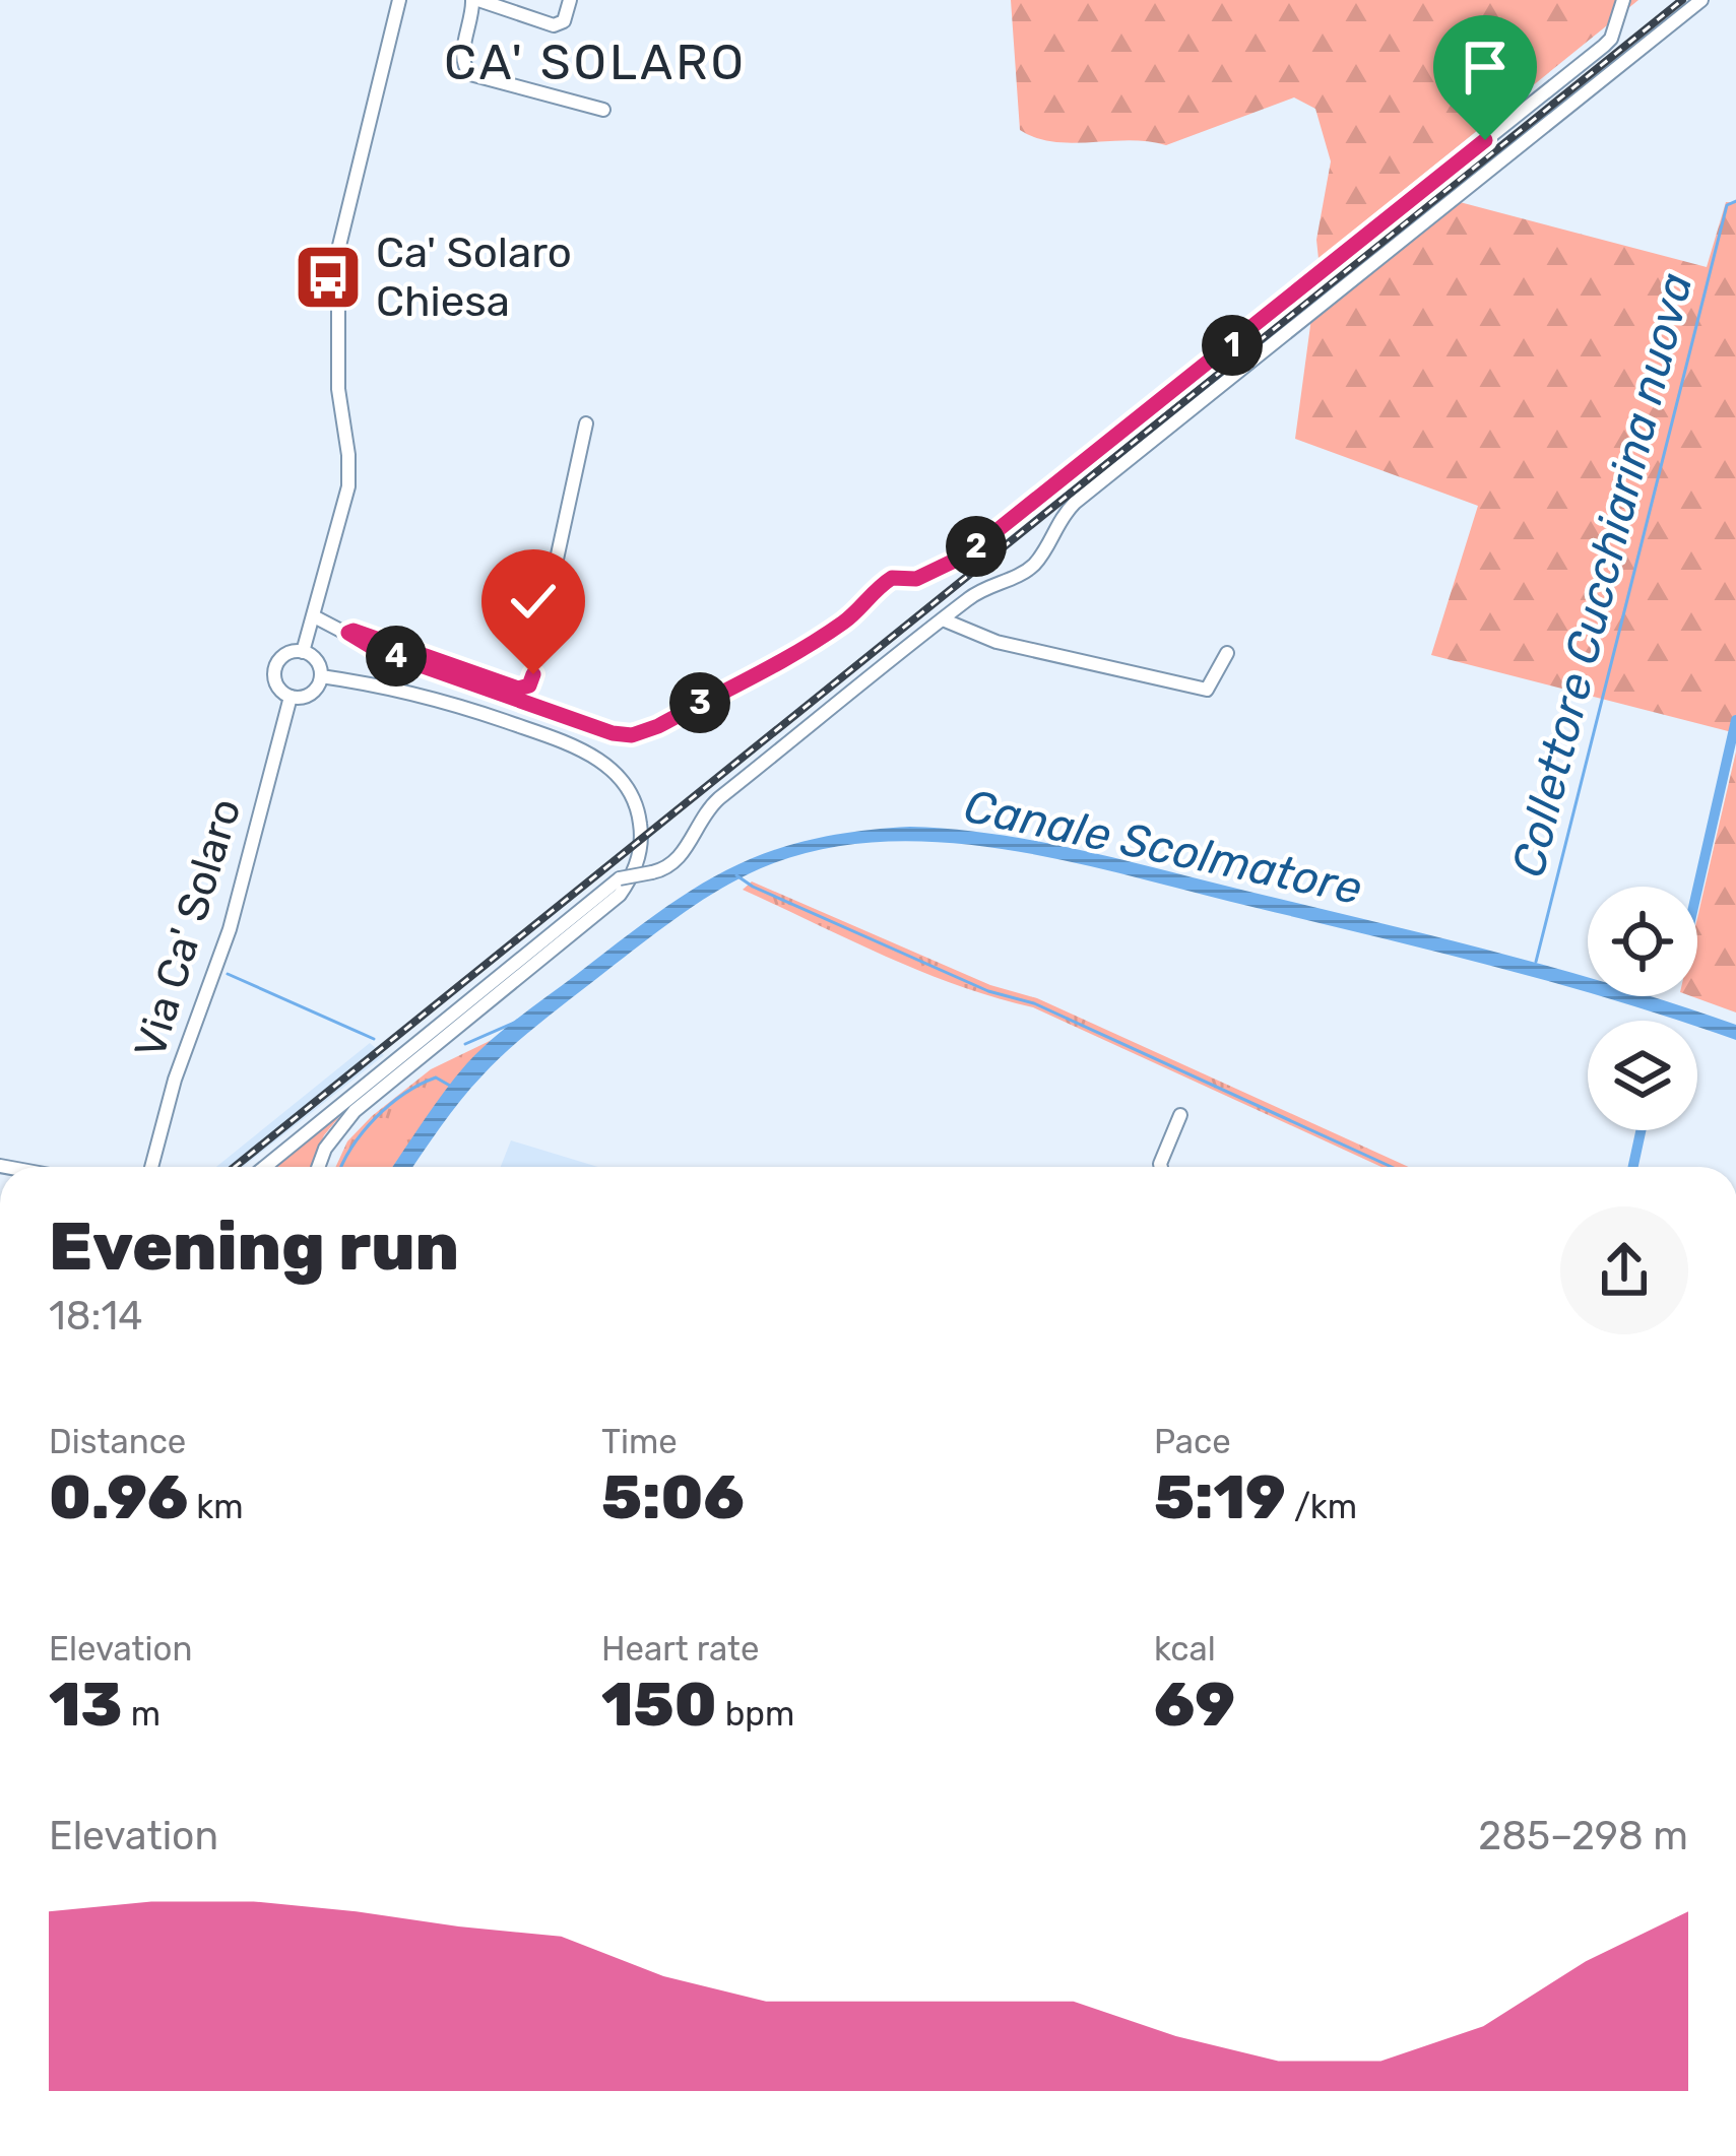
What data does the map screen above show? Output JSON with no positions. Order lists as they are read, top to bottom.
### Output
{
  "streets": {
    "street": ["Via Ca' Solaro"]
  },
  "districts": ["CA' SOLARO"],
  "water": ["Collettore Cucchiarina nuova", "Canale Scolmatore"],
  "places": {
    "bus stop": ["Ca' Solaro Chiesa"]
  },
  "page": {
    "pins": [
      "1",
      "2",
      "4",
      "3"
    ],
    "heading": ["Evening run", "18:14"],
    "stats": [
      ["Distance", "0.96 km"],
      ["Time", "5:06"],
      ["Pace", "5:19 /km"],
      ["Elevation", "13 m"],
      ["Heart rate", "150 bpm"],
      ["kcal", "69"]
    ],
    "chart": ["Elevation", "285–298 m"]
  }
}
